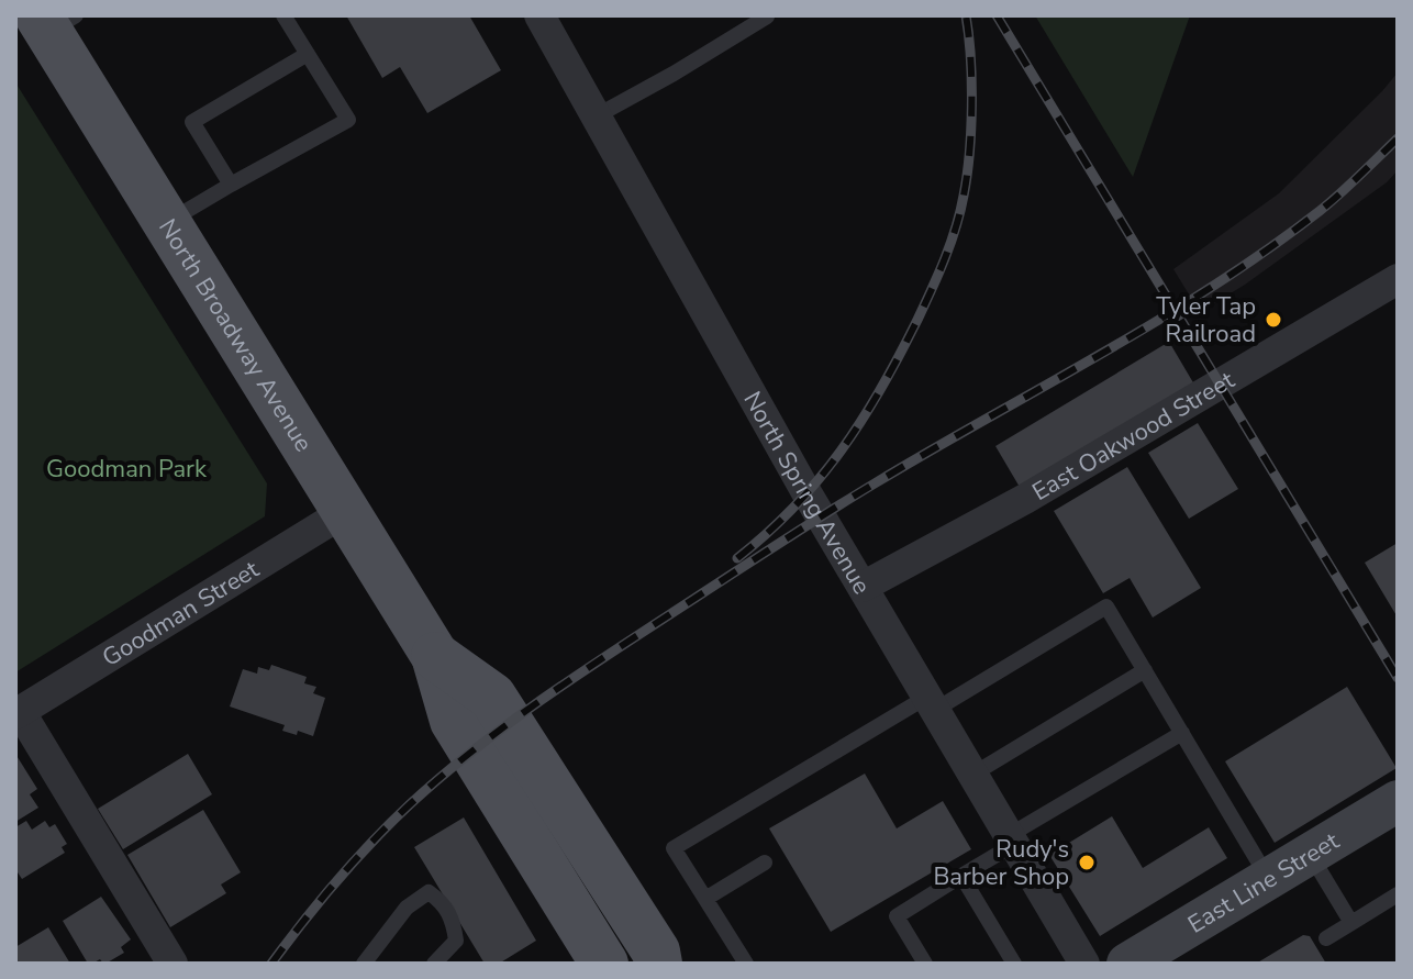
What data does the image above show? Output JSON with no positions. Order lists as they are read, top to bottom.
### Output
{
  "streets": {
    "main road": ["North Broadway Avenue"],
    "street": [
      "East Oakwood Street",
      "North Spring Avenue",
      "Goodman Street",
      "East Line Street"
    ]
  },
  "crossings": [
    ["North Broadway Avenue", "Goodman Street"],
    ["East Oakwood Street", "North Spring Avenue"]
  ],
  "parks": ["Goodman Park"],
  "places": ["Tyler Tap Railroad", "Rudy's Barber Shop"]
}
